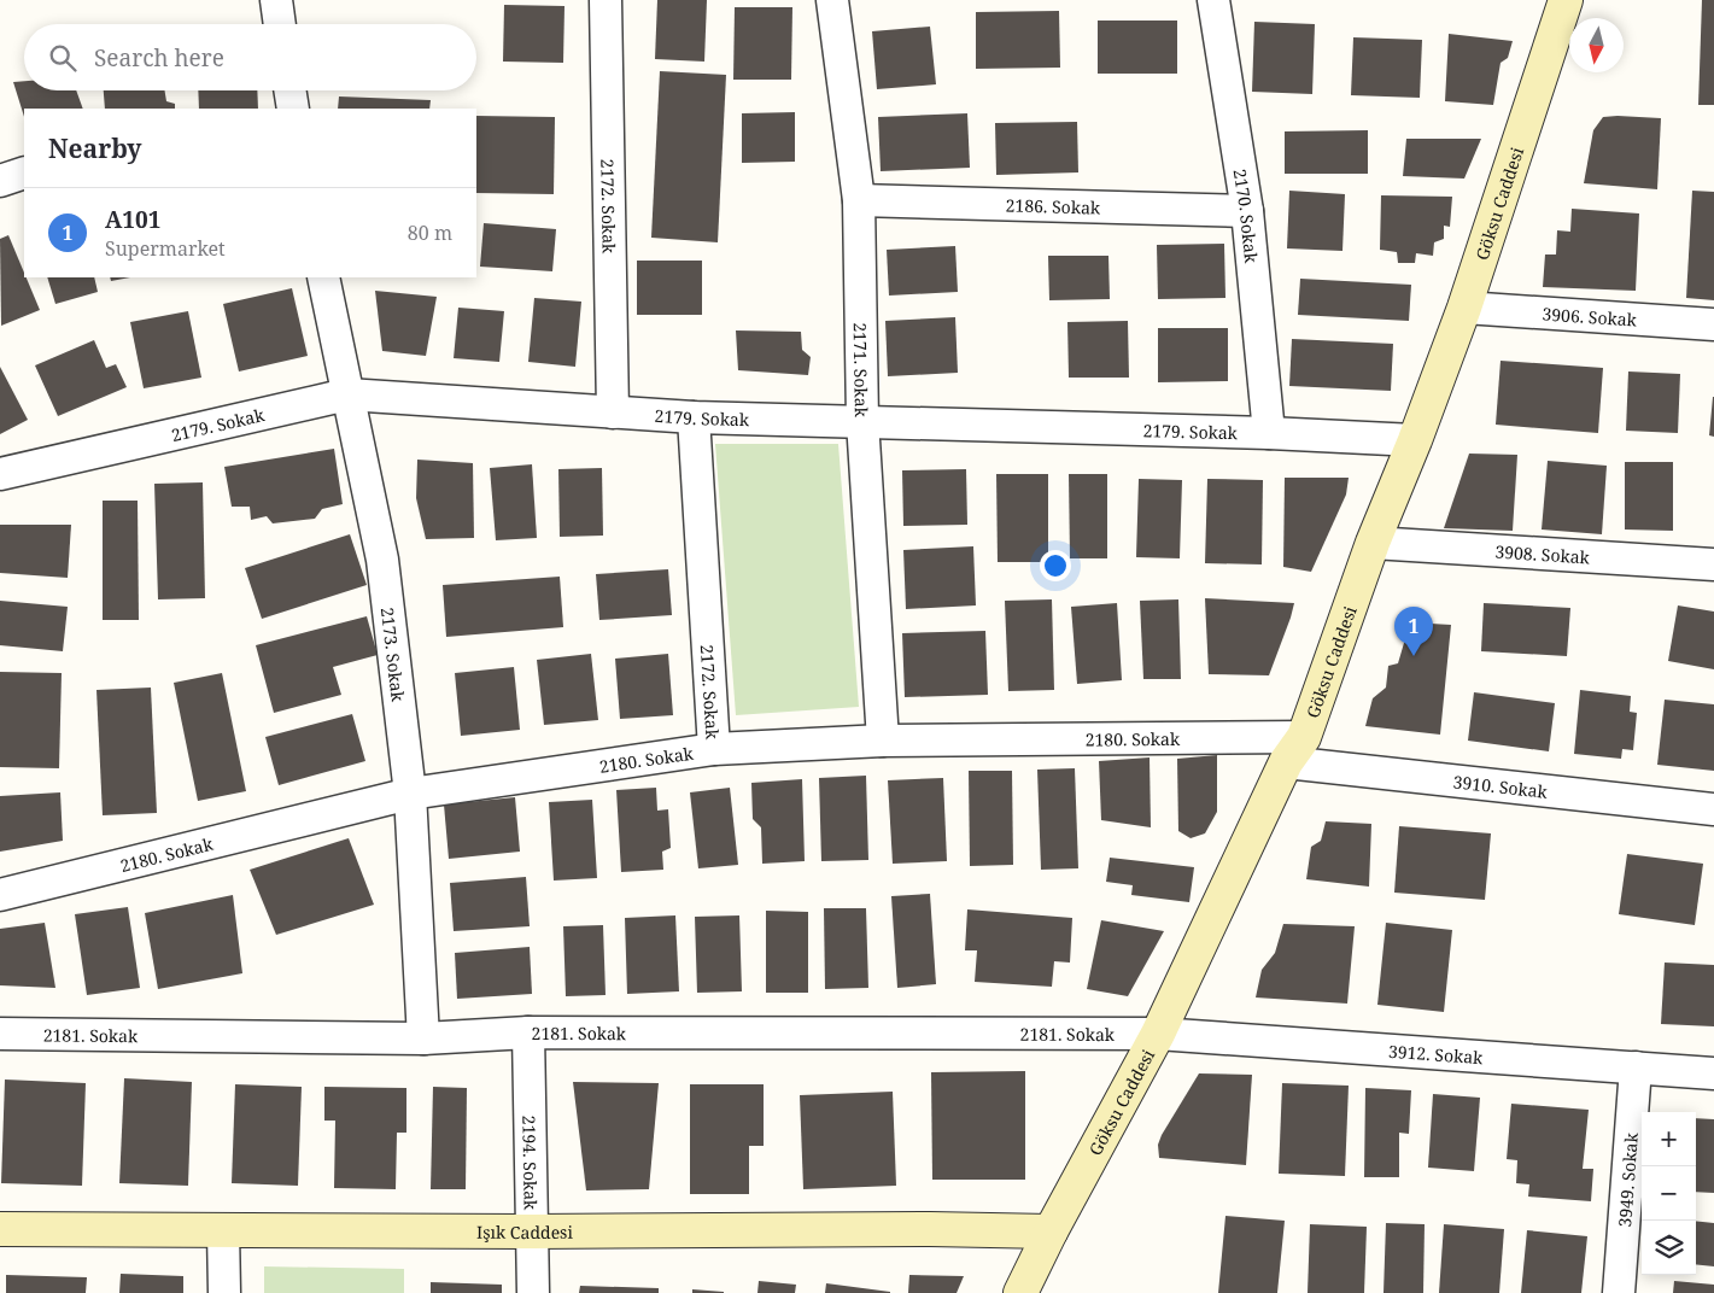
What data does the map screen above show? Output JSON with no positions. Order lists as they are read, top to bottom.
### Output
{
  "streets": {
    "street": [
      "Göksu Caddesi",
      "2172. Sokak",
      "2186. Sokak",
      "2170. Sokak",
      "3906. Sokak",
      "2171. Sokak",
      "2179. Sokak",
      "3908. Sokak",
      "2173. Sokak",
      "2180. Sokak",
      "3910. Sokak",
      "2181. Sokak",
      "3912. Sokak",
      "2194. Sokak",
      "3949. Sokak",
      "Işık Caddesi"
    ]
  },
  "crossings": [
    ["Göksu Caddesi", "3906. Sokak"],
    ["Göksu Caddesi", "2179. Sokak"],
    ["Göksu Caddesi", "3908. Sokak"],
    ["Göksu Caddesi", "2180. Sokak"],
    ["Göksu Caddesi", "3910. Sokak"],
    ["Göksu Caddesi", "2181. Sokak"],
    ["Göksu Caddesi", "3912. Sokak"],
    ["Göksu Caddesi", "Işık Caddesi"],
    ["2172. Sokak", "2179. Sokak"],
    ["2172. Sokak", "2180. Sokak"],
    ["2186. Sokak", "2170. Sokak"],
    ["2186. Sokak", "2171. Sokak"],
    ["2170. Sokak", "2179. Sokak"],
    ["2171. Sokak", "2179. Sokak"],
    ["2171. Sokak", "2180. Sokak"],
    ["2179. Sokak", "2173. Sokak"],
    ["2173. Sokak", "2180. Sokak"],
    ["2173. Sokak", "2181. Sokak"],
    ["2180. Sokak", "3910. Sokak"],
    ["2181. Sokak", "3912. Sokak"],
    ["2181. Sokak", "2194. Sokak"],
    ["3912. Sokak", "3949. Sokak"],
    ["2194. Sokak", "Işık Caddesi"]
  ],
  "north": "bottom",
  "page": {
    "search": "Search here",
    "heading": "Nearby",
    "list": [
      {
        "mark": "1",
        "name": "A101",
        "note": "Supermarket",
        "value": "80 m"
      }
    ],
    "pins": "1",
    "map_buttons": ["+", "−"]
  }
}
